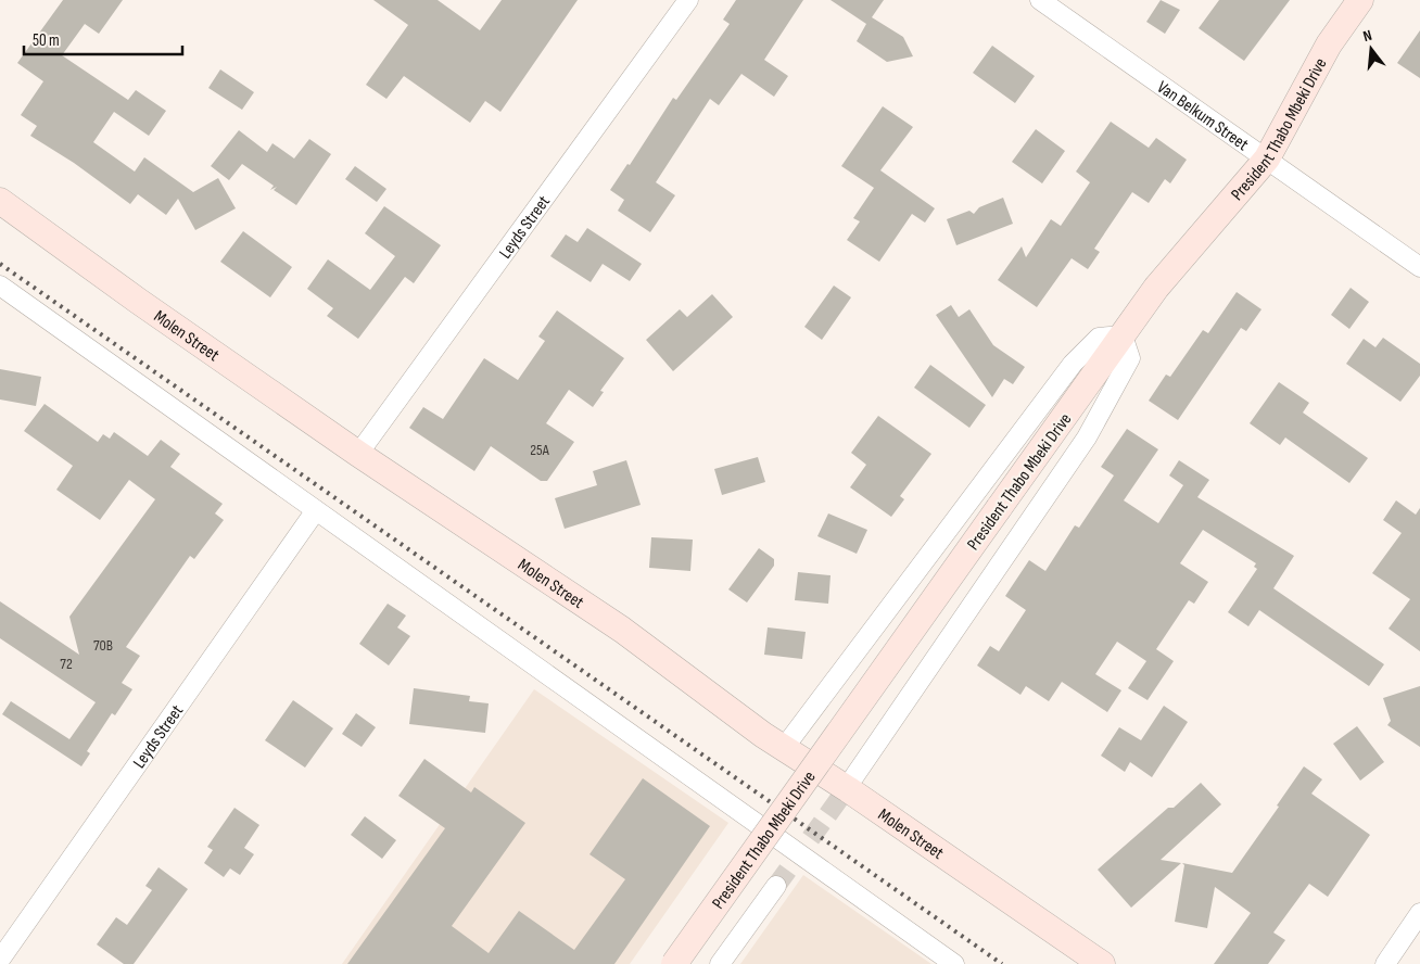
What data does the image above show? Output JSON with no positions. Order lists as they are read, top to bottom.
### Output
{
  "streets": {
    "street": [
      "Van Belkum Street",
      "President Thabo Mbeki Drive",
      "Leyds Street",
      "Molen Street"
    ]
  },
  "crossings": [
    ["Van Belkum Street", "President Thabo Mbeki Drive"],
    ["Leyds Street", "Molen Street"]
  ],
  "house_numbers": ["25A", "70B", "72"],
  "scale_bar": "50 m",
  "north": "top"
}
